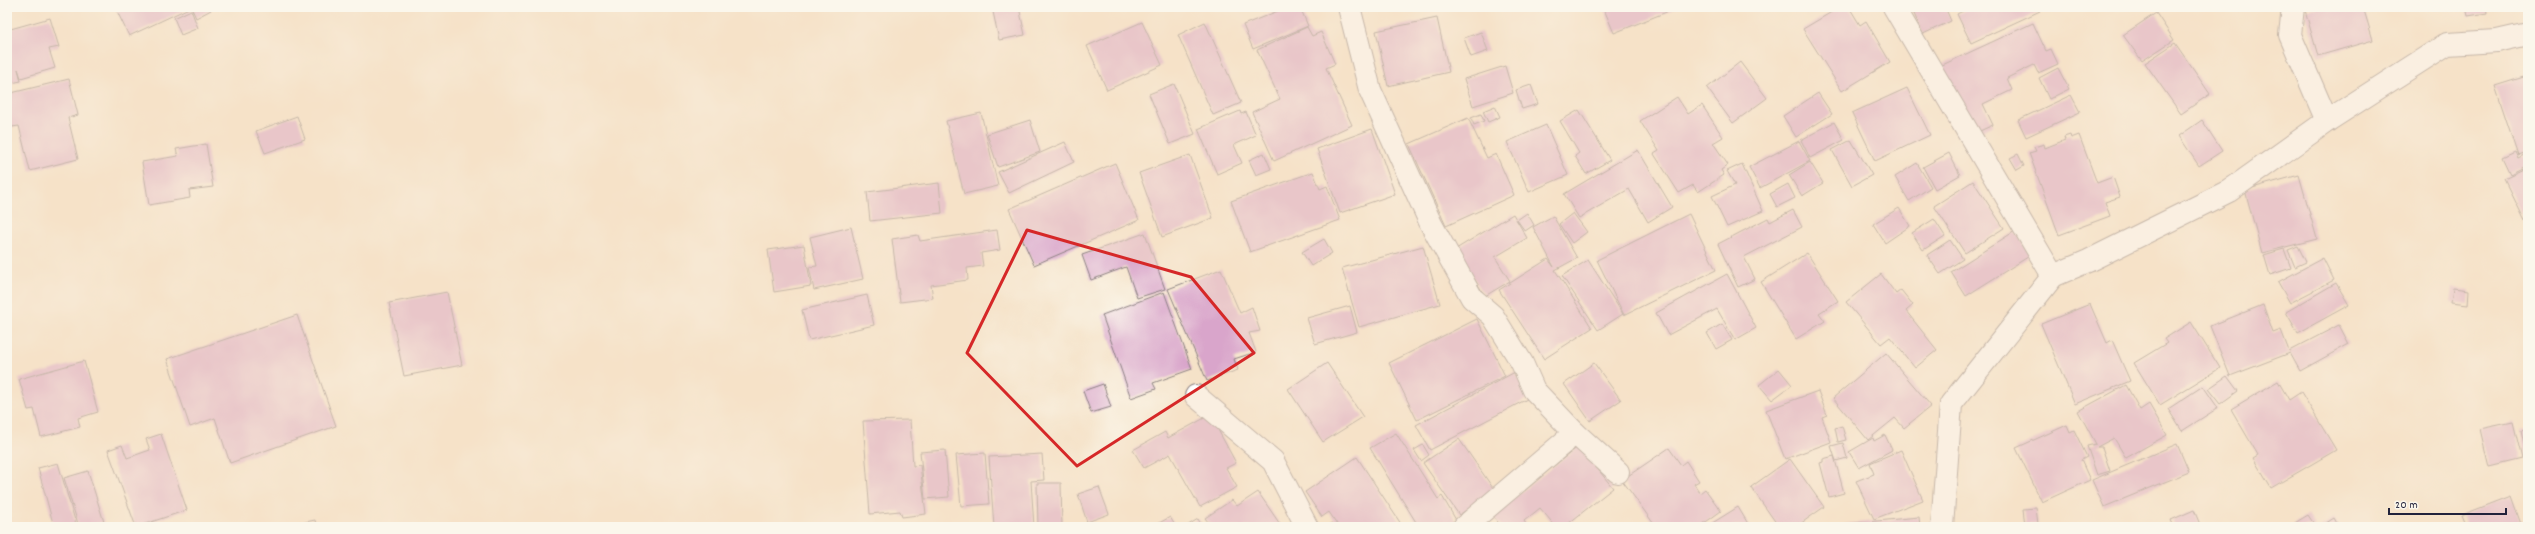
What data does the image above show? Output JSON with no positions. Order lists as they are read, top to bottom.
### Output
{
  "scale_bar": "20 m"
}
